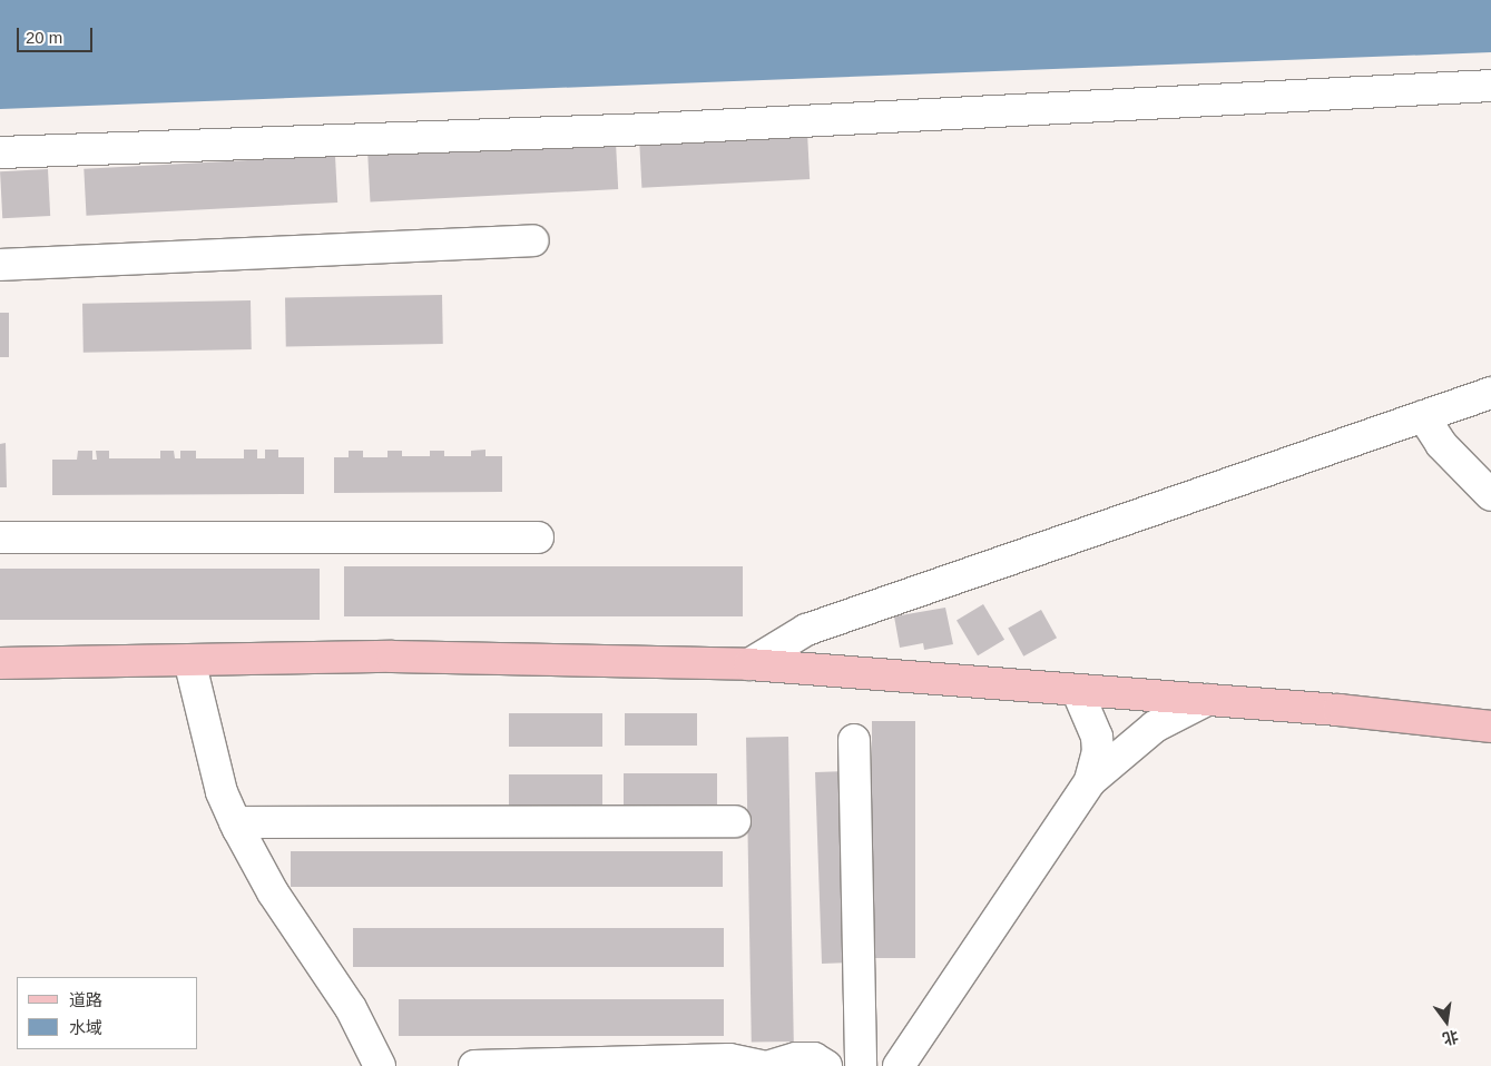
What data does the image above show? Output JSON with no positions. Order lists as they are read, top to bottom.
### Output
{
  "legend": ["道路", "水域"],
  "scale_bar": "20 m",
  "north": "bottom"
}
